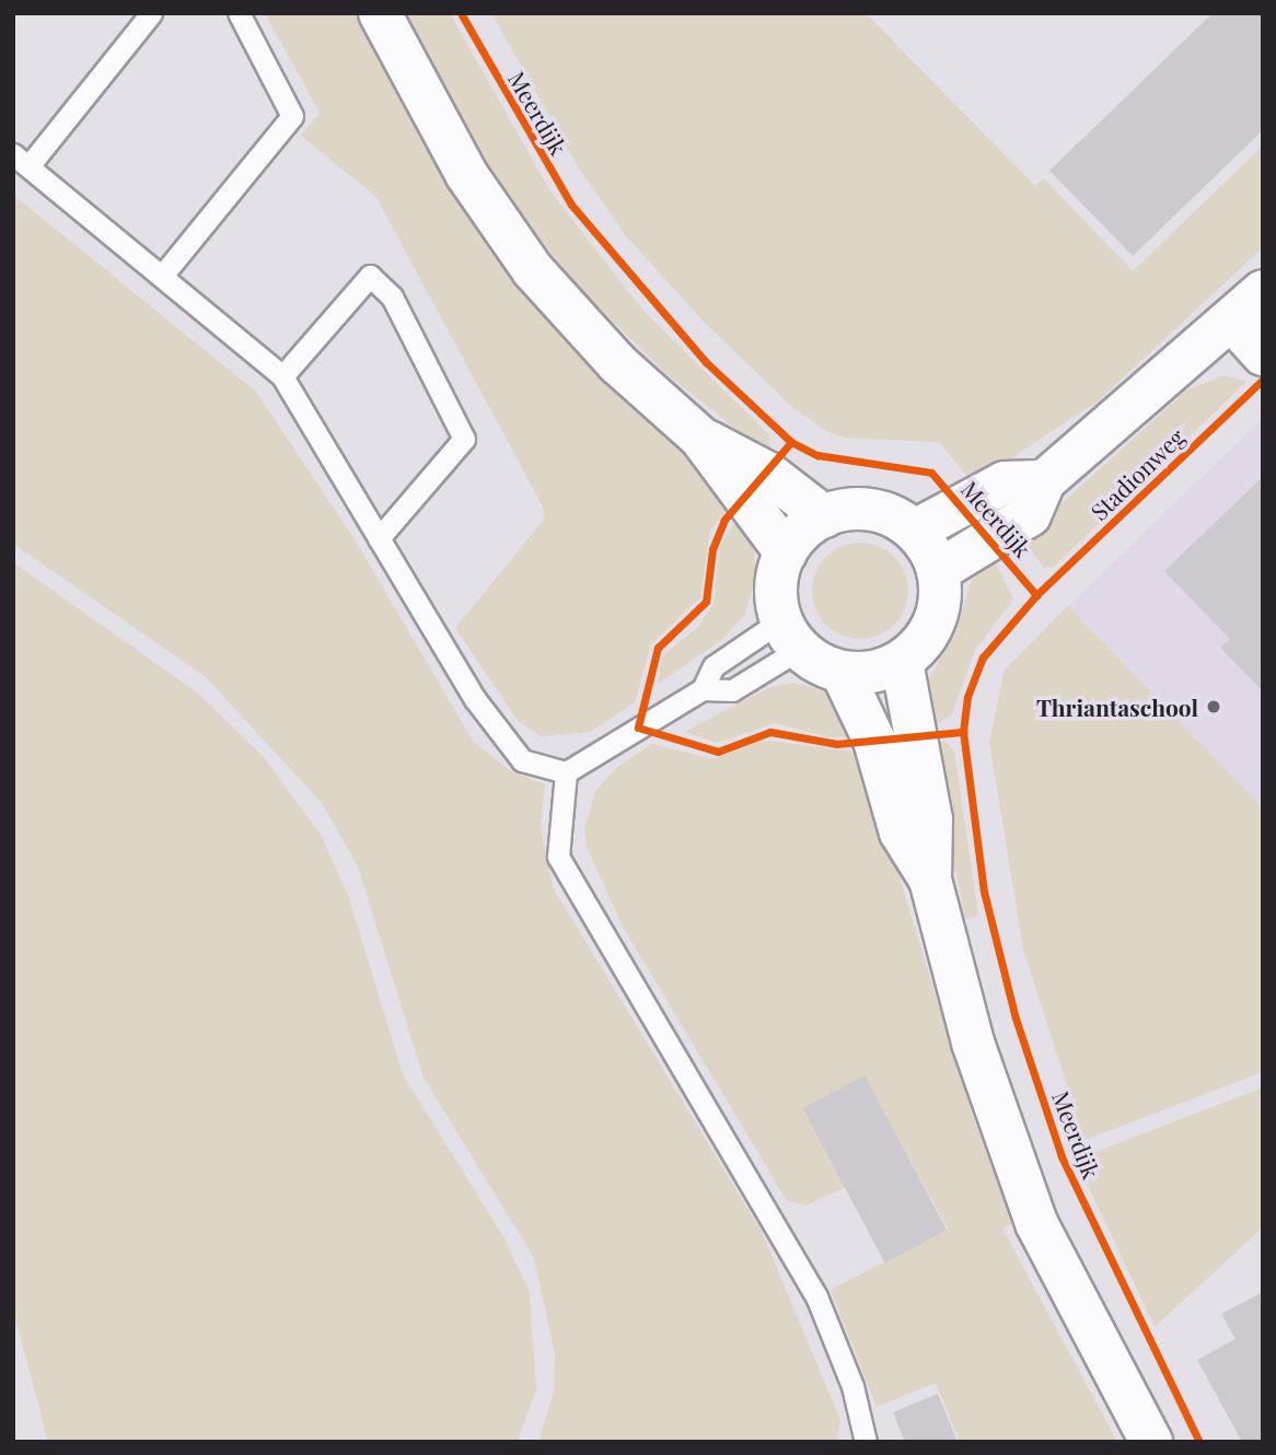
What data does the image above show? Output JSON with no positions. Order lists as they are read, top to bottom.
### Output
{
  "streets": {
    "cycle path": ["Meerdijk", "Stadionweg"]
  },
  "places": ["Thriantaschool"]
}
